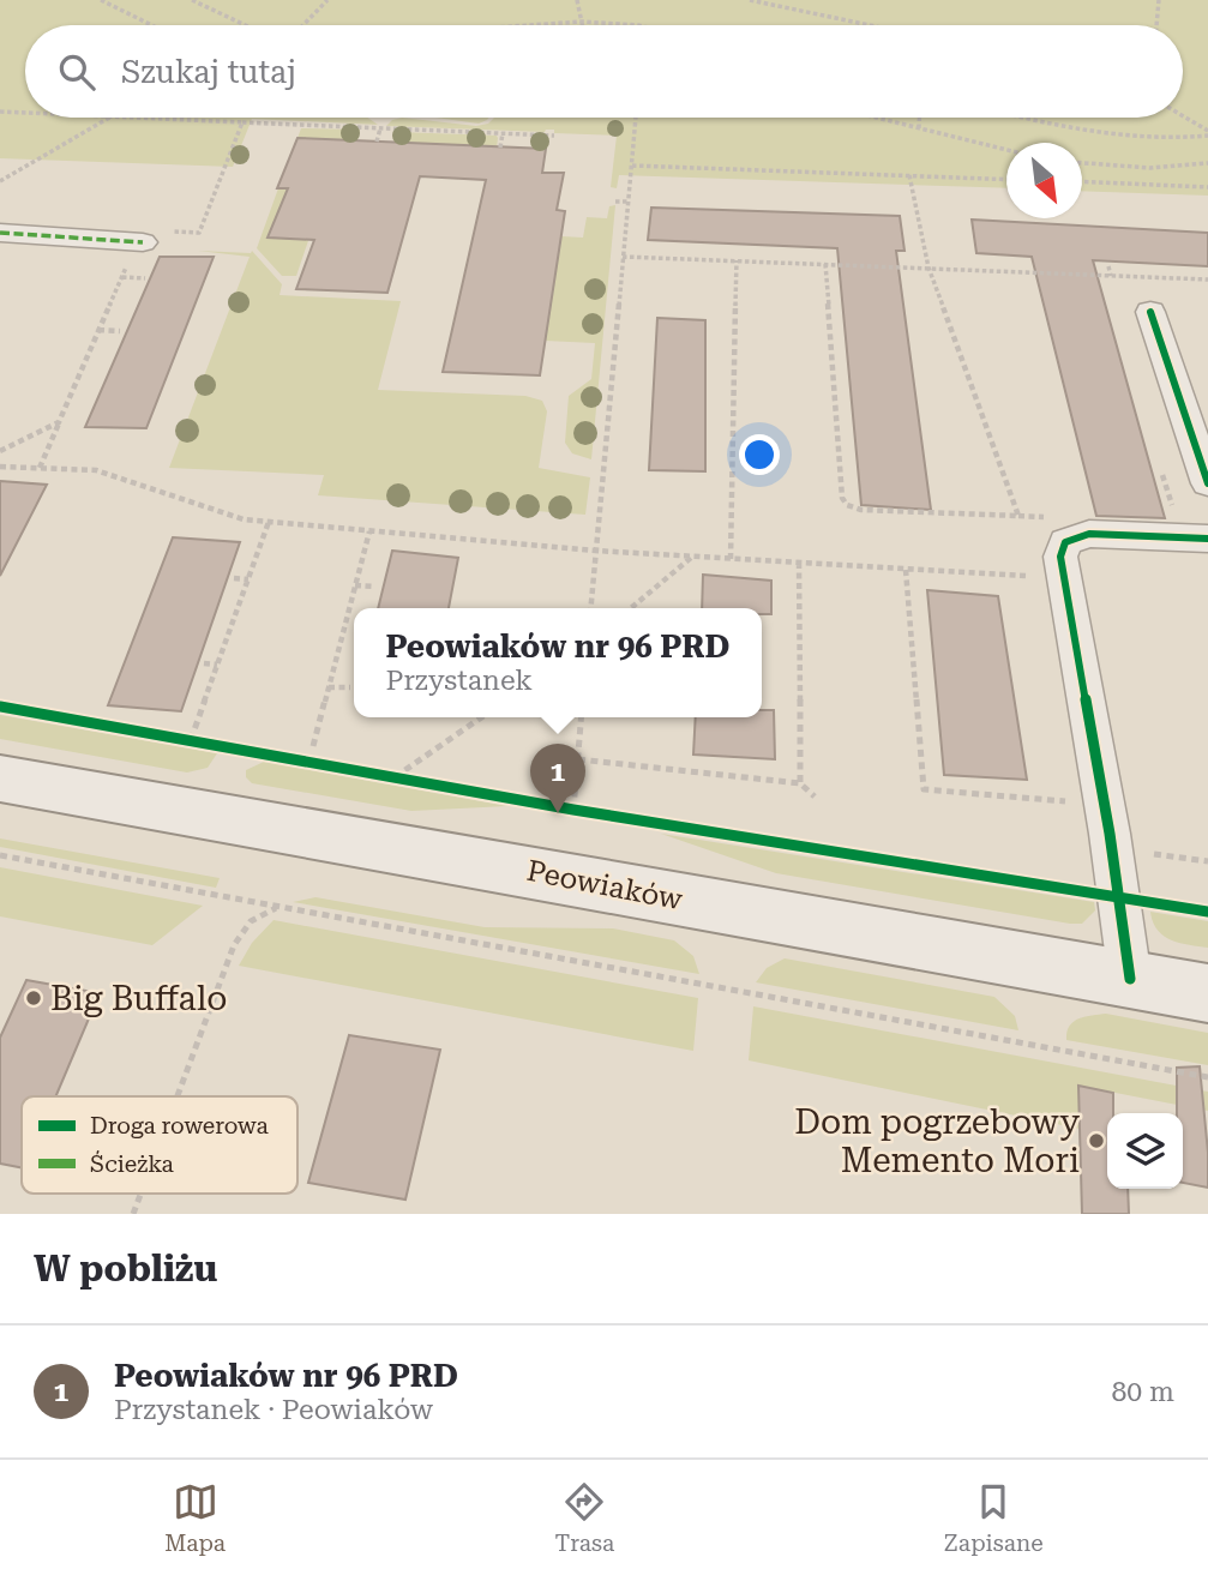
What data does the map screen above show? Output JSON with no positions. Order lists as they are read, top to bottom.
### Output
{
  "streets": {
    "main road": ["Peowiaków"]
  },
  "places": ["Big Buffalo", "Dom pogrzebowy Memento Mori"],
  "legend": ["Droga rowerowa", "Ścieżka"],
  "north": "bottom right",
  "page": {
    "search": "Szukaj tutaj",
    "popup": ["Peowiaków nr 96 PRD", "Przystanek"],
    "pins": "1",
    "heading": "W pobliżu",
    "list": [
      {
        "mark": "1",
        "name": "Peowiaków nr 96 PRD",
        "note": "Przystanek · Peowiaków",
        "value": "80 m"
      }
    ],
    "nav": ["Mapa", "Trasa", "Zapisane"]
  }
}
